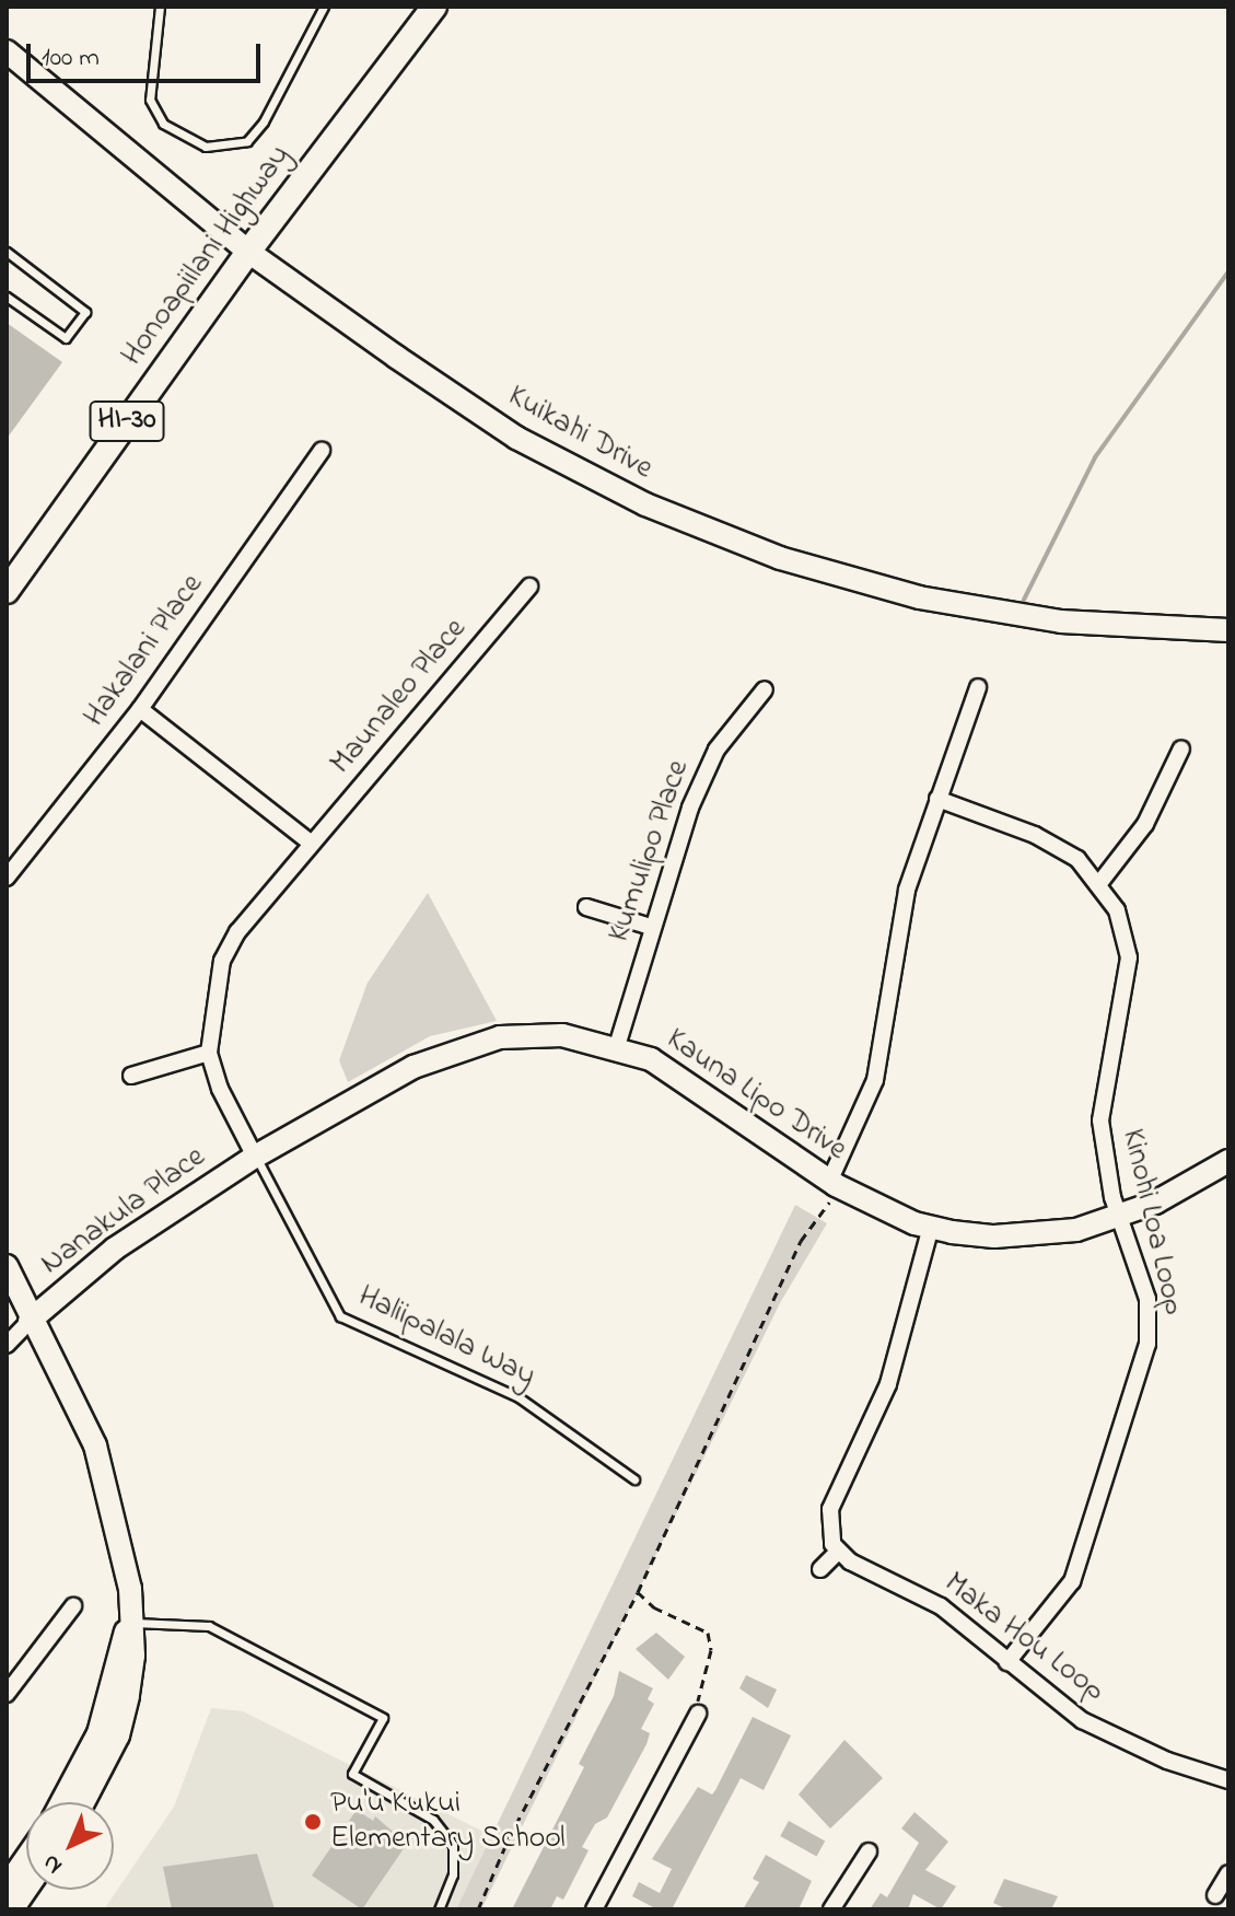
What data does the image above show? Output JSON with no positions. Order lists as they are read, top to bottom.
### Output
{
  "streets": {
    "main road": ["Honoapiilani Highway", "HI-30"],
    "street": [
      "Kuikahi Drive",
      "Hakalani Place",
      "Maunaleo Place",
      "Kumulipo Place",
      "Kauna Lipo Drive",
      "Nanakula Place",
      "Kinohi Loa Loop",
      "Maka Hou Loop"
    ],
    "lane": ["Haliipalala Way"]
  },
  "crossings": [
    ["Honoapiilani Highway", "Kuikahi Drive"],
    ["Kumulipo Place", "Kauna Lipo Drive"],
    ["Kauna Lipo Drive", "Nanakula Place"],
    ["Kauna Lipo Drive", "Kinohi Loa Loop"],
    ["Kauna Lipo Drive", "Haliipalala Way"],
    ["Nanakula Place", "Haliipalala Way"],
    ["Kinohi Loa Loop", "Maka Hou Loop"]
  ],
  "places": ["Pu'u Kukui Elementary School"],
  "scale_bar": "100 m",
  "north": "bottom left"
}
